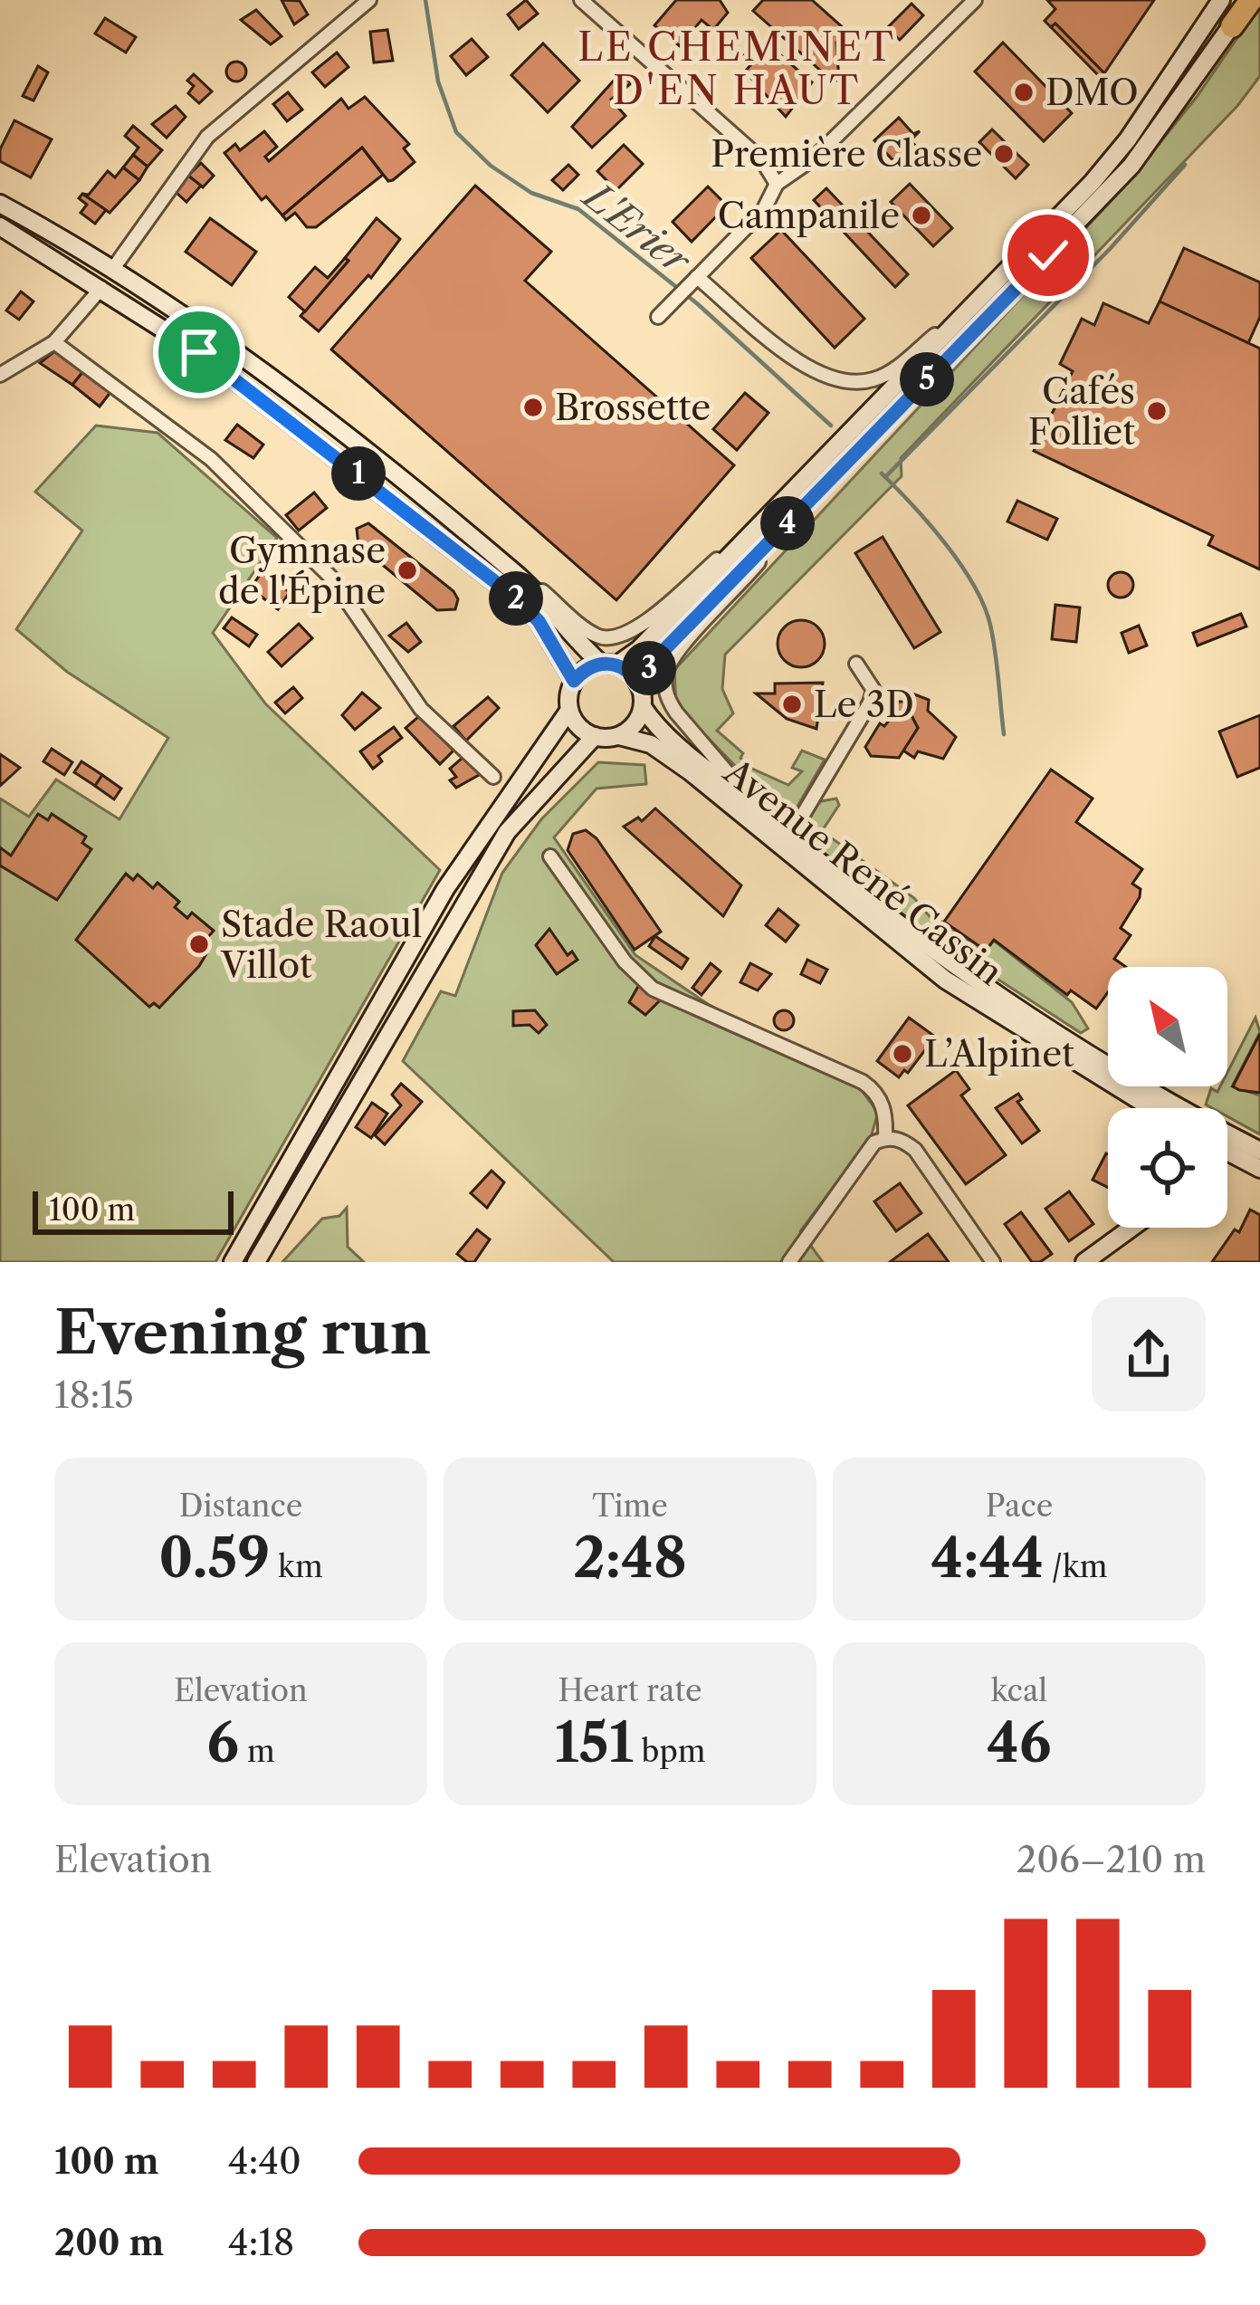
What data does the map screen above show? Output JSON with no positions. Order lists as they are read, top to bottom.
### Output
{
  "streets": {
    "main road": ["Avenue René Cassin"]
  },
  "districts": ["LE CHEMINET D'EN HAUT"],
  "water": ["L'Erier"],
  "places": [
    "DMO",
    "Première Classe",
    "Campanile",
    "Brossette",
    "Cafés Folliet",
    "Gymnase de l'Épine",
    "Le 3D",
    "Stade Raoul Villot",
    "L’Alpinet"
  ],
  "scale_bar": "100 m",
  "north": "top left",
  "page": {
    "pins": [
      "5",
      "1",
      "4",
      "2",
      "3"
    ],
    "scale": "100 m",
    "heading": ["Evening run", "18:15"],
    "stats": [
      ["Distance", "0.59 km"],
      ["Time", "2:48"],
      ["Pace", "4:44 /km"],
      ["Elevation", "6 m"],
      ["Heart rate", "151 bpm"],
      ["kcal", "46"]
    ],
    "chart": ["Elevation", "206–210 m"],
    "list": [
      {
        "name": "100 m",
        "note": "4:40"
      },
      {
        "name": "200 m",
        "note": "4:18"
      }
    ]
  }
}
